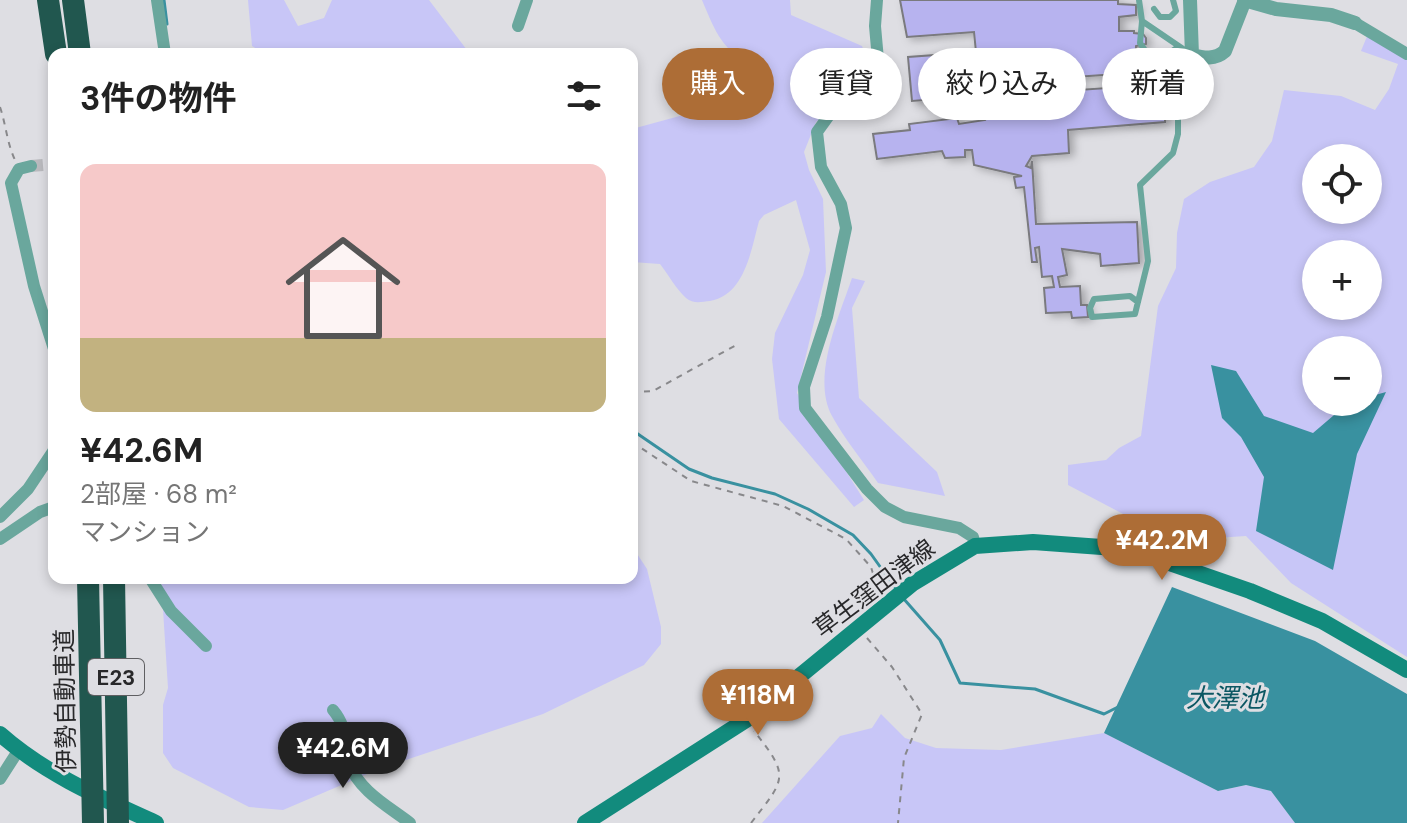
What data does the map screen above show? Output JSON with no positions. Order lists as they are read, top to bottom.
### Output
{
  "streets": {
    "highway": ["E23", "伊勢自動車道"],
    "main road": ["草生窪田津線"]
  },
  "water": ["大澤池"],
  "page": {
    "chip": [
      "購入",
      "賃貸",
      "絞り込み",
      "新着"
    ],
    "heading": "3件の物件",
    "map_buttons": ["+", "−"],
    "list": [
      {
        "name": "¥42.6M",
        "note": "2部屋 · 68 m² · マンション"
      }
    ],
    "price": ["¥42.2M", "¥118M", "¥42.6M"]
  }
}
